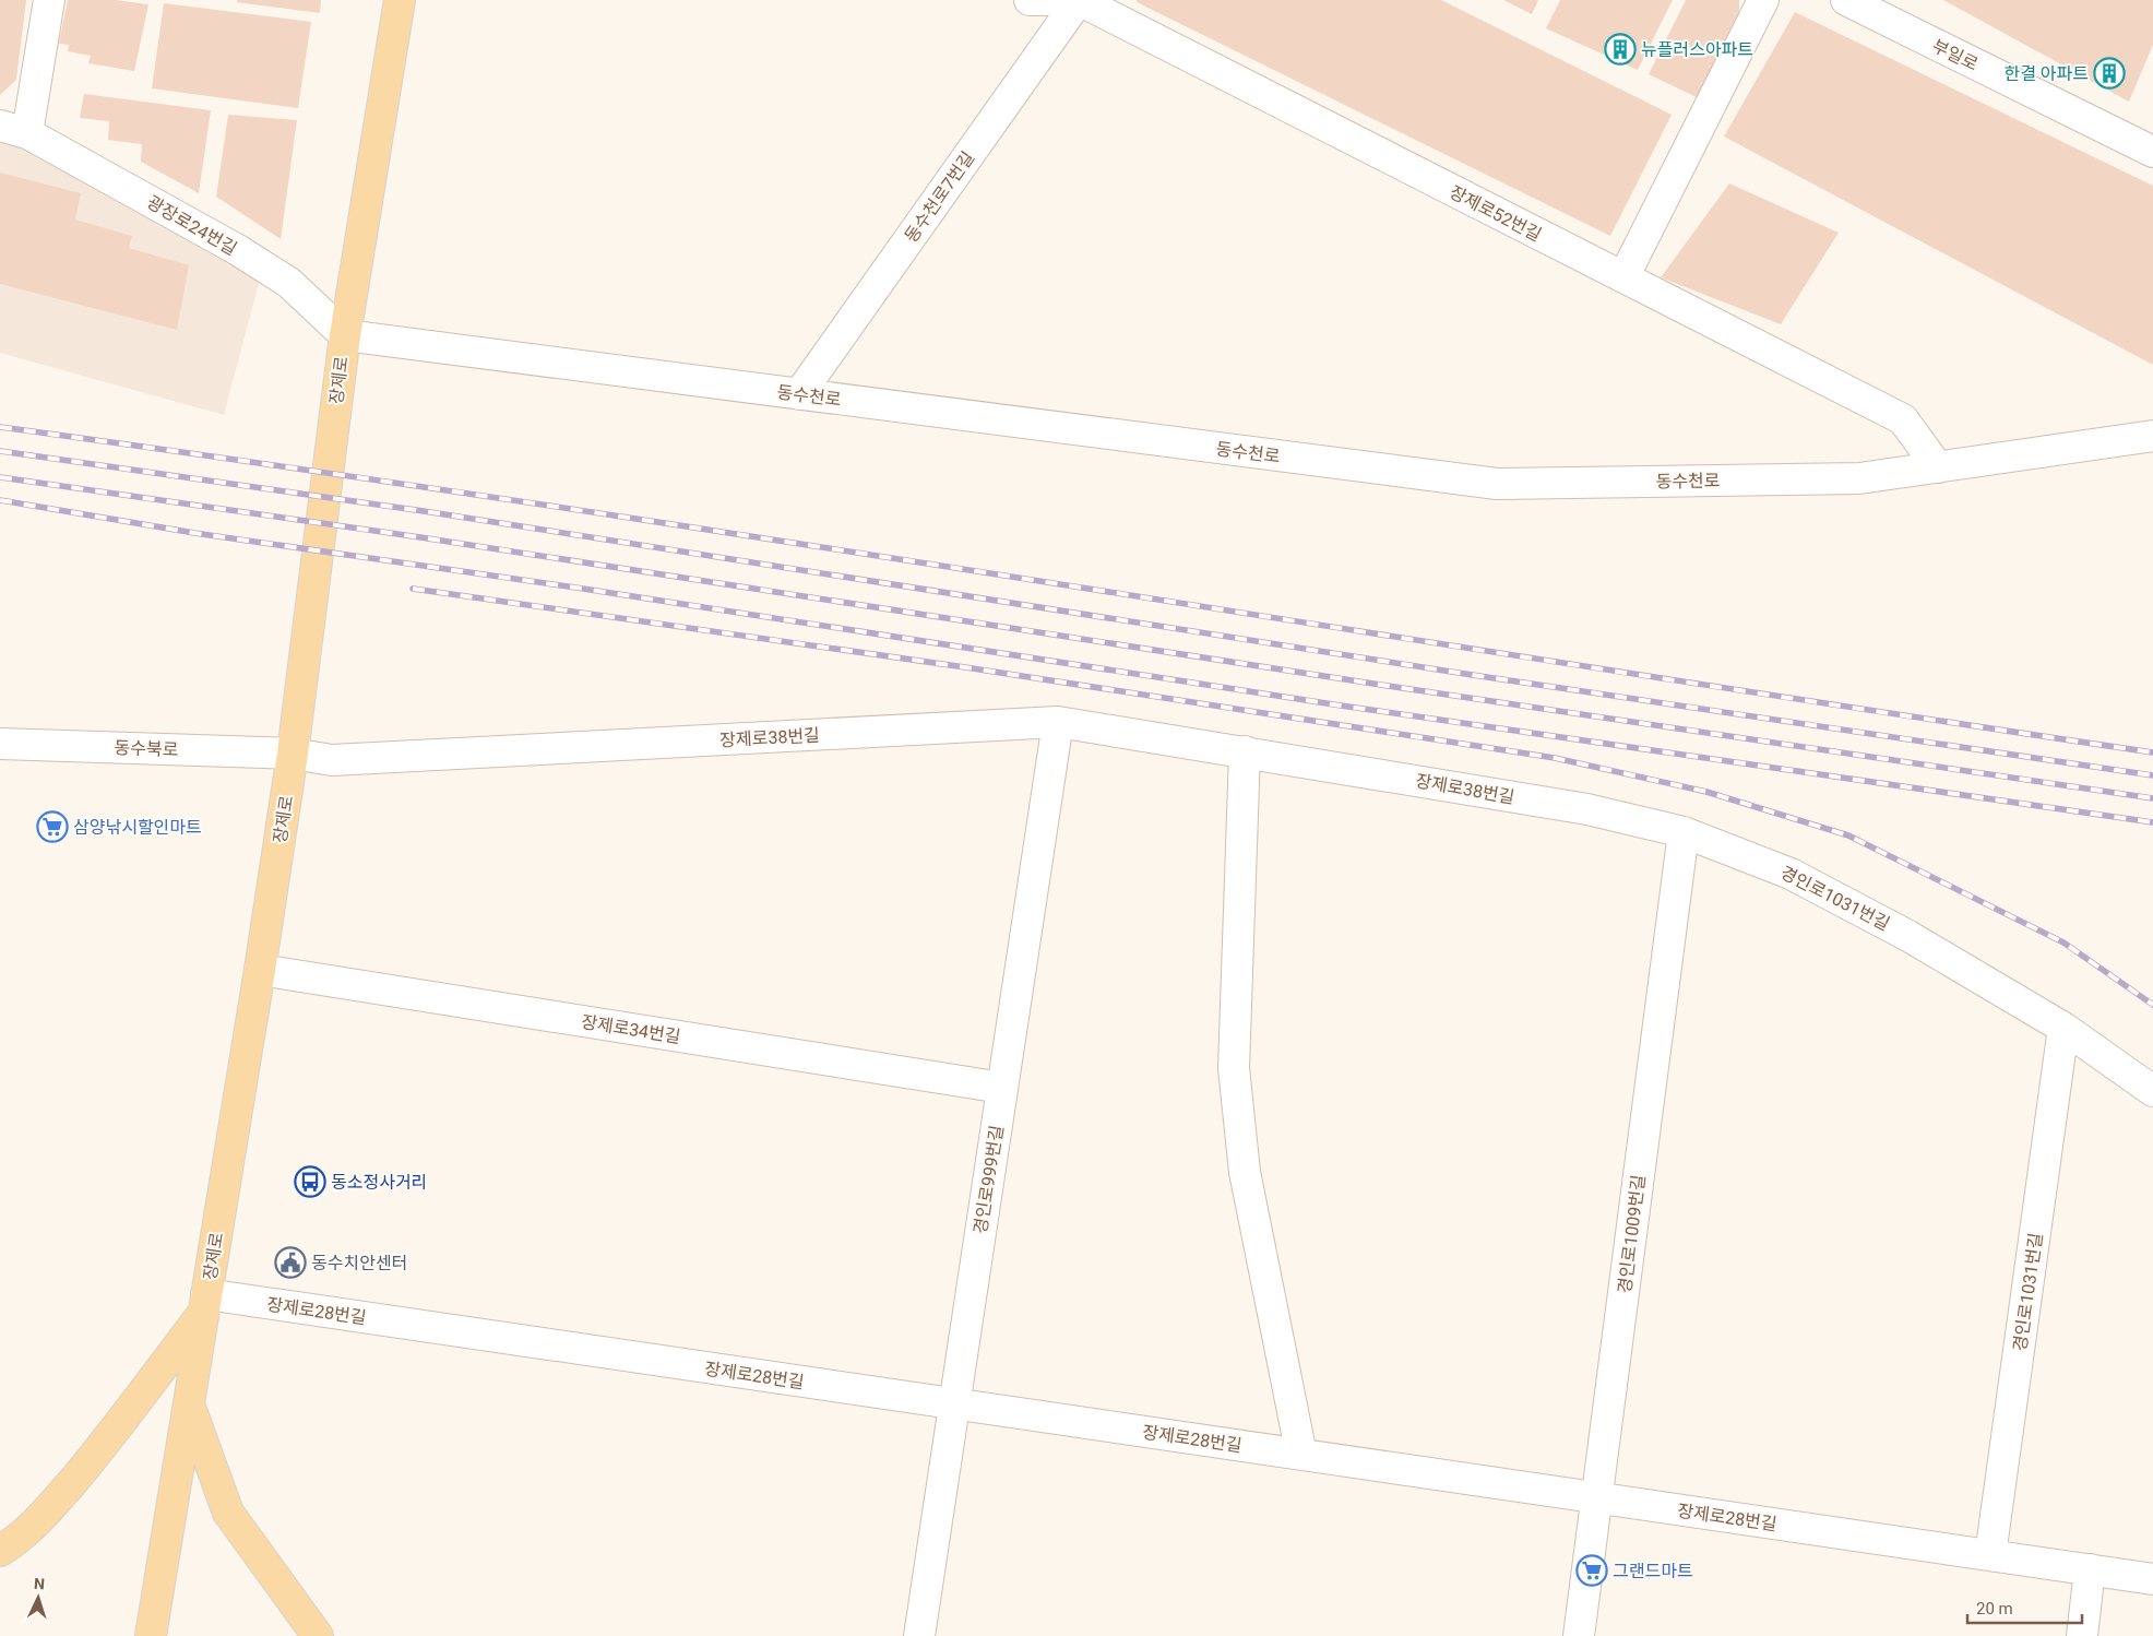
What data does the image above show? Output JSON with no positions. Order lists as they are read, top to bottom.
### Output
{
  "streets": {
    "main road": ["장제로"],
    "street": [
      "부일로",
      "동수천로7번길",
      "장제로52번길",
      "광장로24번길",
      "동수천로",
      "장제로38번길",
      "동수북로",
      "경인로1031번길",
      "장제로34번길",
      "경인로999번길",
      "경인로1009번길",
      "장제로28번길"
    ]
  },
  "crossings": [
    ["동수천로7번길", "장제로52번길"],
    ["동수천로7번길", "동수천로"],
    ["장제로52번길", "동수천로"],
    ["광장로24번길", "장제로"],
    ["광장로24번길", "동수천로"],
    ["장제로", "동수천로"],
    ["장제로", "장제로38번길"],
    ["장제로", "동수북로"],
    ["장제로", "장제로34번길"],
    ["장제로", "장제로28번길"],
    ["장제로38번길", "동수북로"],
    ["장제로38번길", "경인로1031번길"],
    ["장제로38번길", "경인로999번길"],
    ["장제로38번길", "경인로1009번길"],
    ["경인로1031번길", "경인로1009번길"],
    ["경인로1031번길", "장제로28번길"],
    ["장제로34번길", "경인로999번길"],
    ["경인로999번길", "장제로28번길"],
    ["경인로1009번길", "장제로28번길"]
  ],
  "places": {
    "building": ["뉴플러스아파트", "한결 아파트"],
    "supermarket": ["삼양낚시할인마트", "그랜드마트"],
    "bus stop": ["동소정사거리"],
    "public building": ["동수치안센터"]
  },
  "scale_bar": "20 m",
  "north": "top"
}
